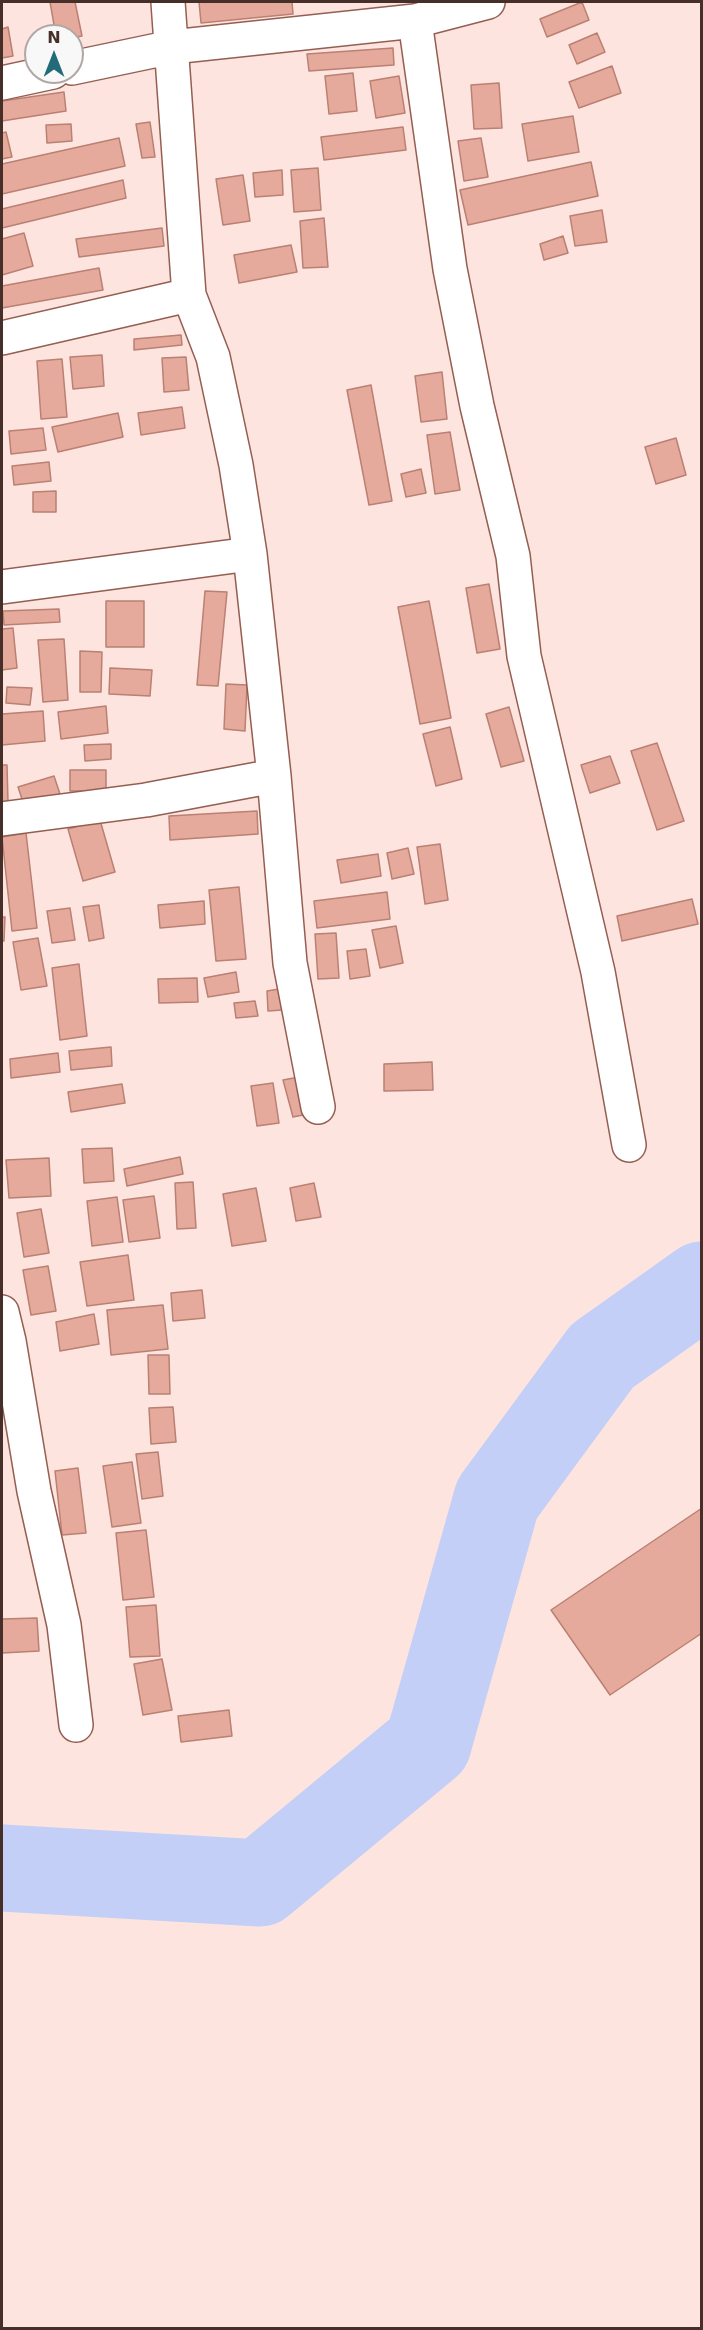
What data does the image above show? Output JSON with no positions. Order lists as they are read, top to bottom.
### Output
{
  "north": "top"
}
